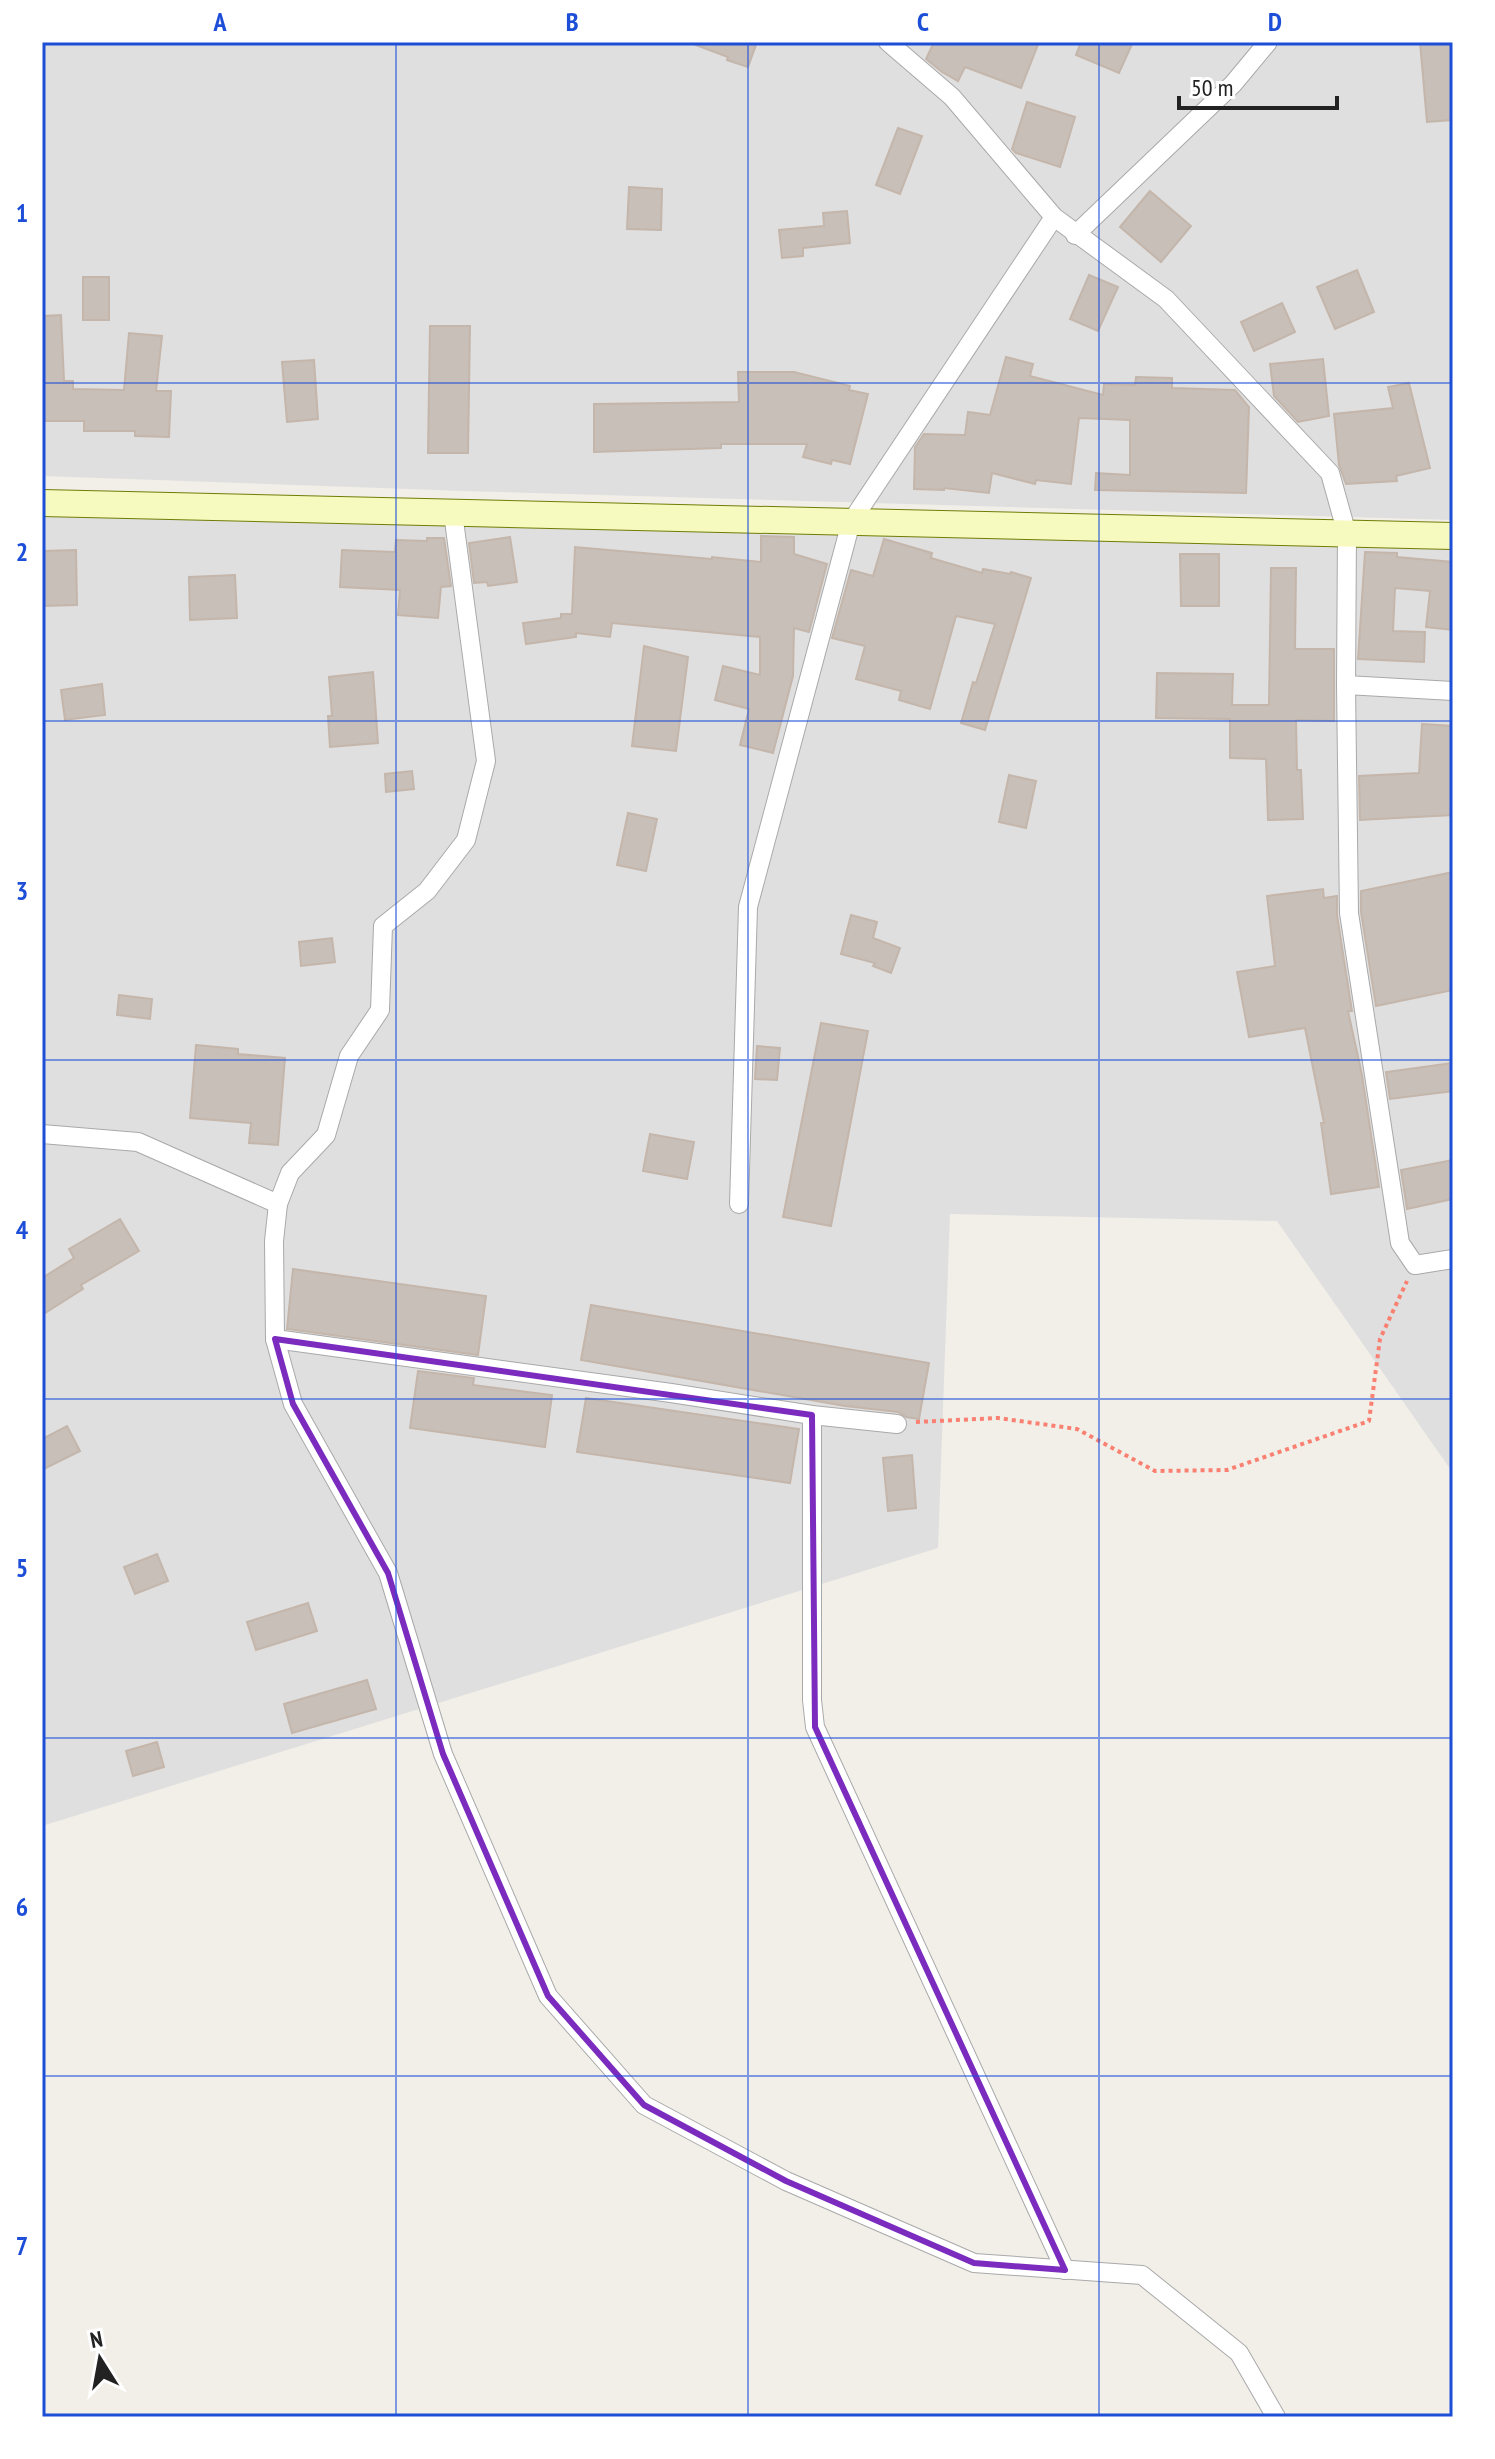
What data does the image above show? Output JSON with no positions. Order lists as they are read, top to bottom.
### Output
{
  "scale_bar": "50 m",
  "north": "top",
  "grid": {
    "columns": [
      "A",
      "B",
      "C",
      "D"
    ],
    "rows": [
      "1",
      "2",
      "3",
      "4",
      "5",
      "6",
      "7"
    ]
  }
}
